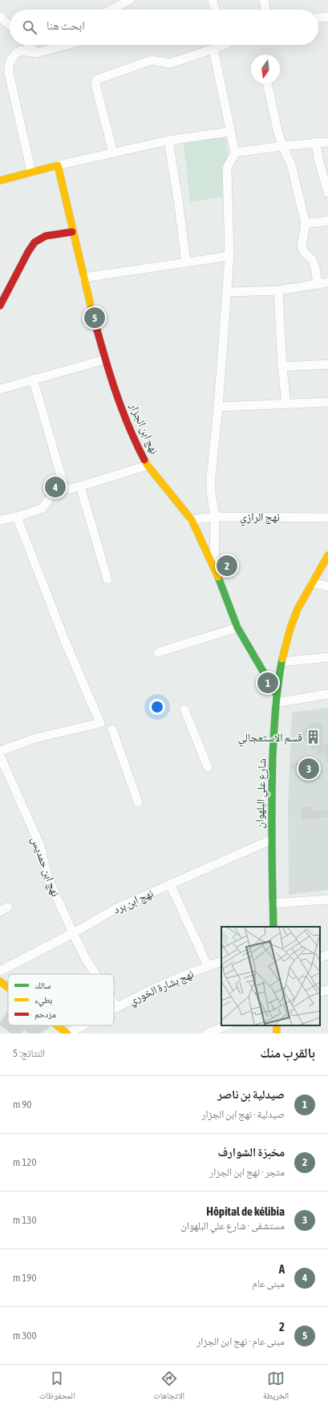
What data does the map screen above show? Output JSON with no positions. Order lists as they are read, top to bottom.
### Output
{
  "streets": {
    "street": [
      "نهج ابن الجزار",
      "نهج الرازي",
      "شارع علي البلهوان",
      "نهج ابن حمديس",
      "نهج ابن برد",
      "نهج بشارة الخوري"
    ]
  },
  "crossings": [
    ["نهج ابن الجزار", "نهج الرازي"],
    ["نهج ابن الجزار", "شارع علي البلهوان"],
    ["شارع علي البلهوان", "نهج ابن برد"],
    ["نهج ابن حمديس", "نهج ابن برد"],
    ["نهج ابن حمديس", "نهج بشارة الخوري"]
  ],
  "places": {
    "building": ["قسم الاستعجالي"]
  },
  "legend": ["سالك", "بطيء", "مزدحم"],
  "north": "bottom",
  "page": {
    "search": "ابحث هنا",
    "pins": [
      "5",
      "4",
      "2",
      "1",
      "3"
    ],
    "heading": ["بالقرب منك", "النتائج: 5"],
    "list": [
      {
        "mark": "1",
        "name": "صيدلية بن ناصر",
        "note": "صيدلية · نهج ابن الجزار",
        "value": "90 m"
      },
      {
        "mark": "2",
        "name": "مخبزة الشوارف",
        "note": "متجر · نهج ابن الجزار",
        "value": "120 m"
      },
      {
        "mark": "3",
        "name": "Hôpital de kélibia",
        "note": "مستشفى · شارع علي البلهوان",
        "value": "130 m"
      },
      {
        "mark": "4",
        "name": "A",
        "note": "مبنى عام",
        "value": "190 m"
      },
      {
        "mark": "5",
        "name": "2",
        "note": "مبنى عام · نهج ابن الجزار",
        "value": "300 m"
      }
    ],
    "nav": ["الخريطة", "الاتجاهات", "المحفوظات"]
  }
}
